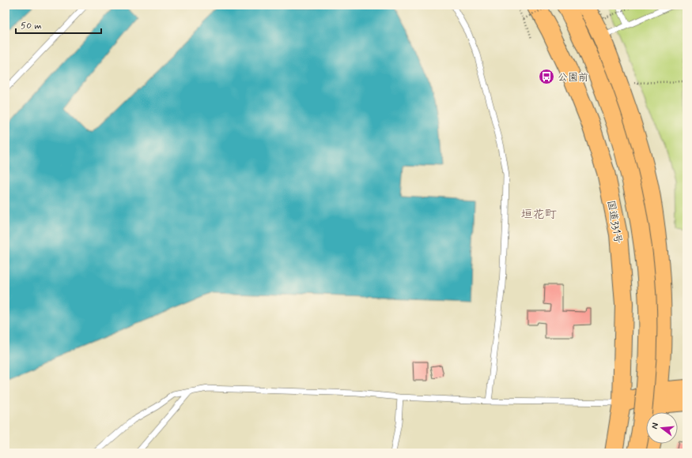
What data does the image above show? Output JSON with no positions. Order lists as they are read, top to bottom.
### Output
{
  "streets": {
    "main road": ["国道331号"]
  },
  "districts": ["垣花町"],
  "places": {
    "bus stop": ["公園前"]
  },
  "scale_bar": "50 m",
  "north": "left"
}
